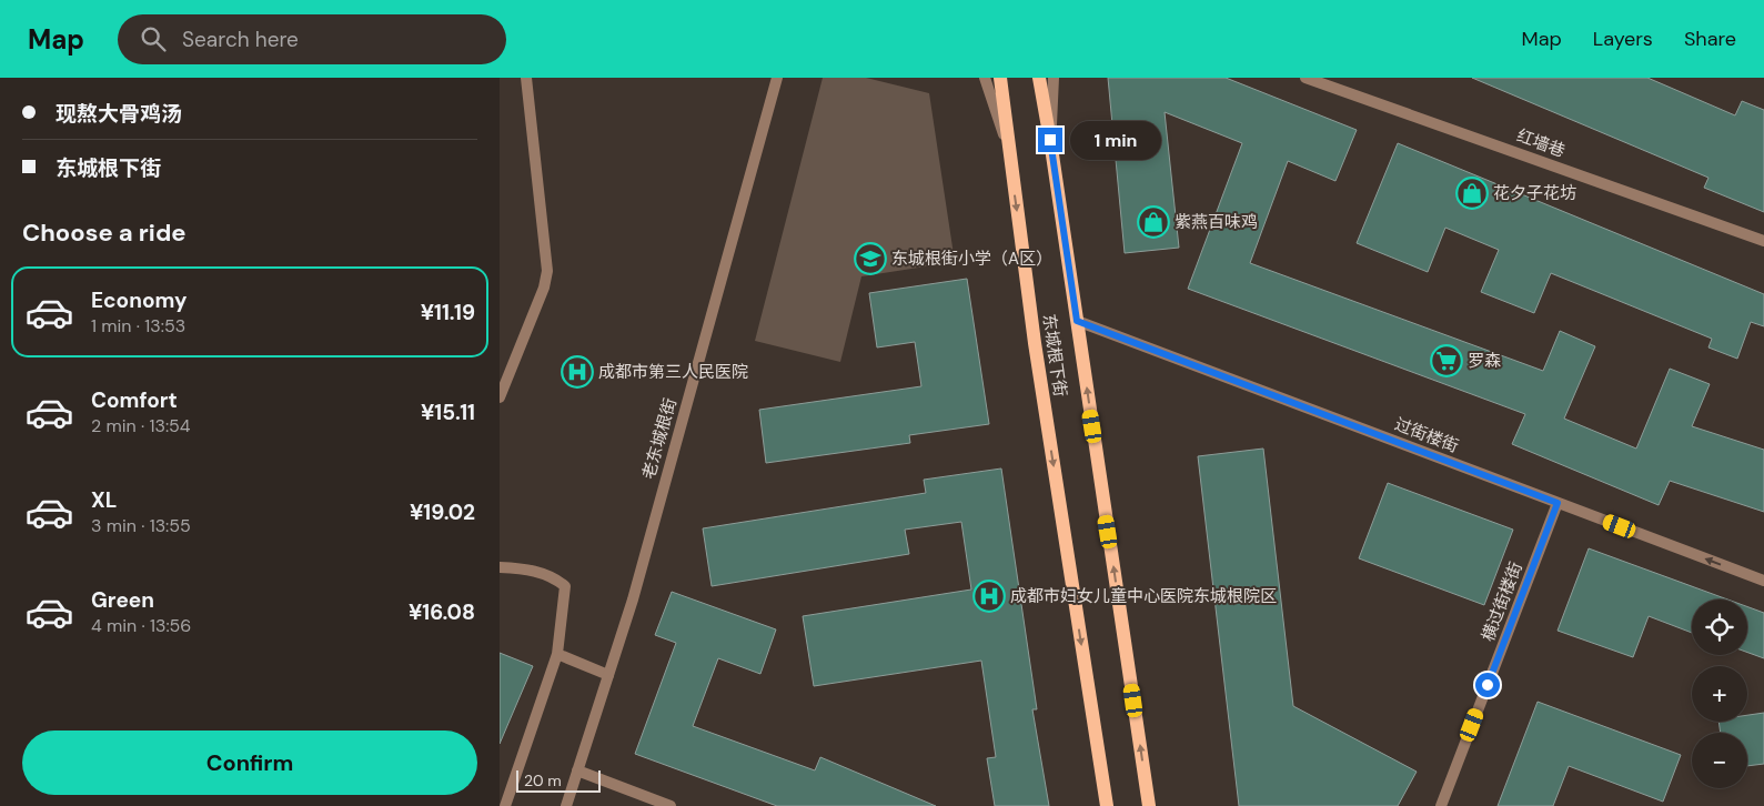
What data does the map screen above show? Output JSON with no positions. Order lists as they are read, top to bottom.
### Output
{
  "streets": {
    "main road": ["东城根下街"],
    "street": [
      "红墙巷",
      "过街楼街",
      "老东城根街",
      "横过街楼街"
    ]
  },
  "crossings": [
    ["东城根下街", "过街楼街"],
    ["过街楼街", "横过街楼街"]
  ],
  "places": {
    "shop": ["花夕子花坊", "紫燕百味鸡"],
    "school or university": ["东城根街小学（A区）"],
    "supermarket": ["罗森"],
    "hospital": ["成都市第三人民医院", "成都市妇女儿童中心医院东城根院区"]
  },
  "scale_bar": "20 m",
  "page": {
    "header": "Map",
    "search": "Search here",
    "nav": ["Map", "Layers", "Share"],
    "banner": ["现熬大骨鸡汤", "东城根下街"],
    "bubble": "1 min",
    "heading": "Choose a ride",
    "list": [
      {
        "name": "Economy",
        "note": "1 min · 13:53",
        "value": "¥11.19"
      },
      {
        "name": "Comfort",
        "note": "2 min · 13:54",
        "value": "¥15.11"
      },
      {
        "name": "XL",
        "note": "3 min · 13:55",
        "value": "¥19.02"
      },
      {
        "name": "Green",
        "note": "4 min · 13:56",
        "value": "¥16.08"
      }
    ],
    "map_buttons": ["+", "−"],
    "buttons": "Confirm",
    "scale": "20 m"
  }
}
